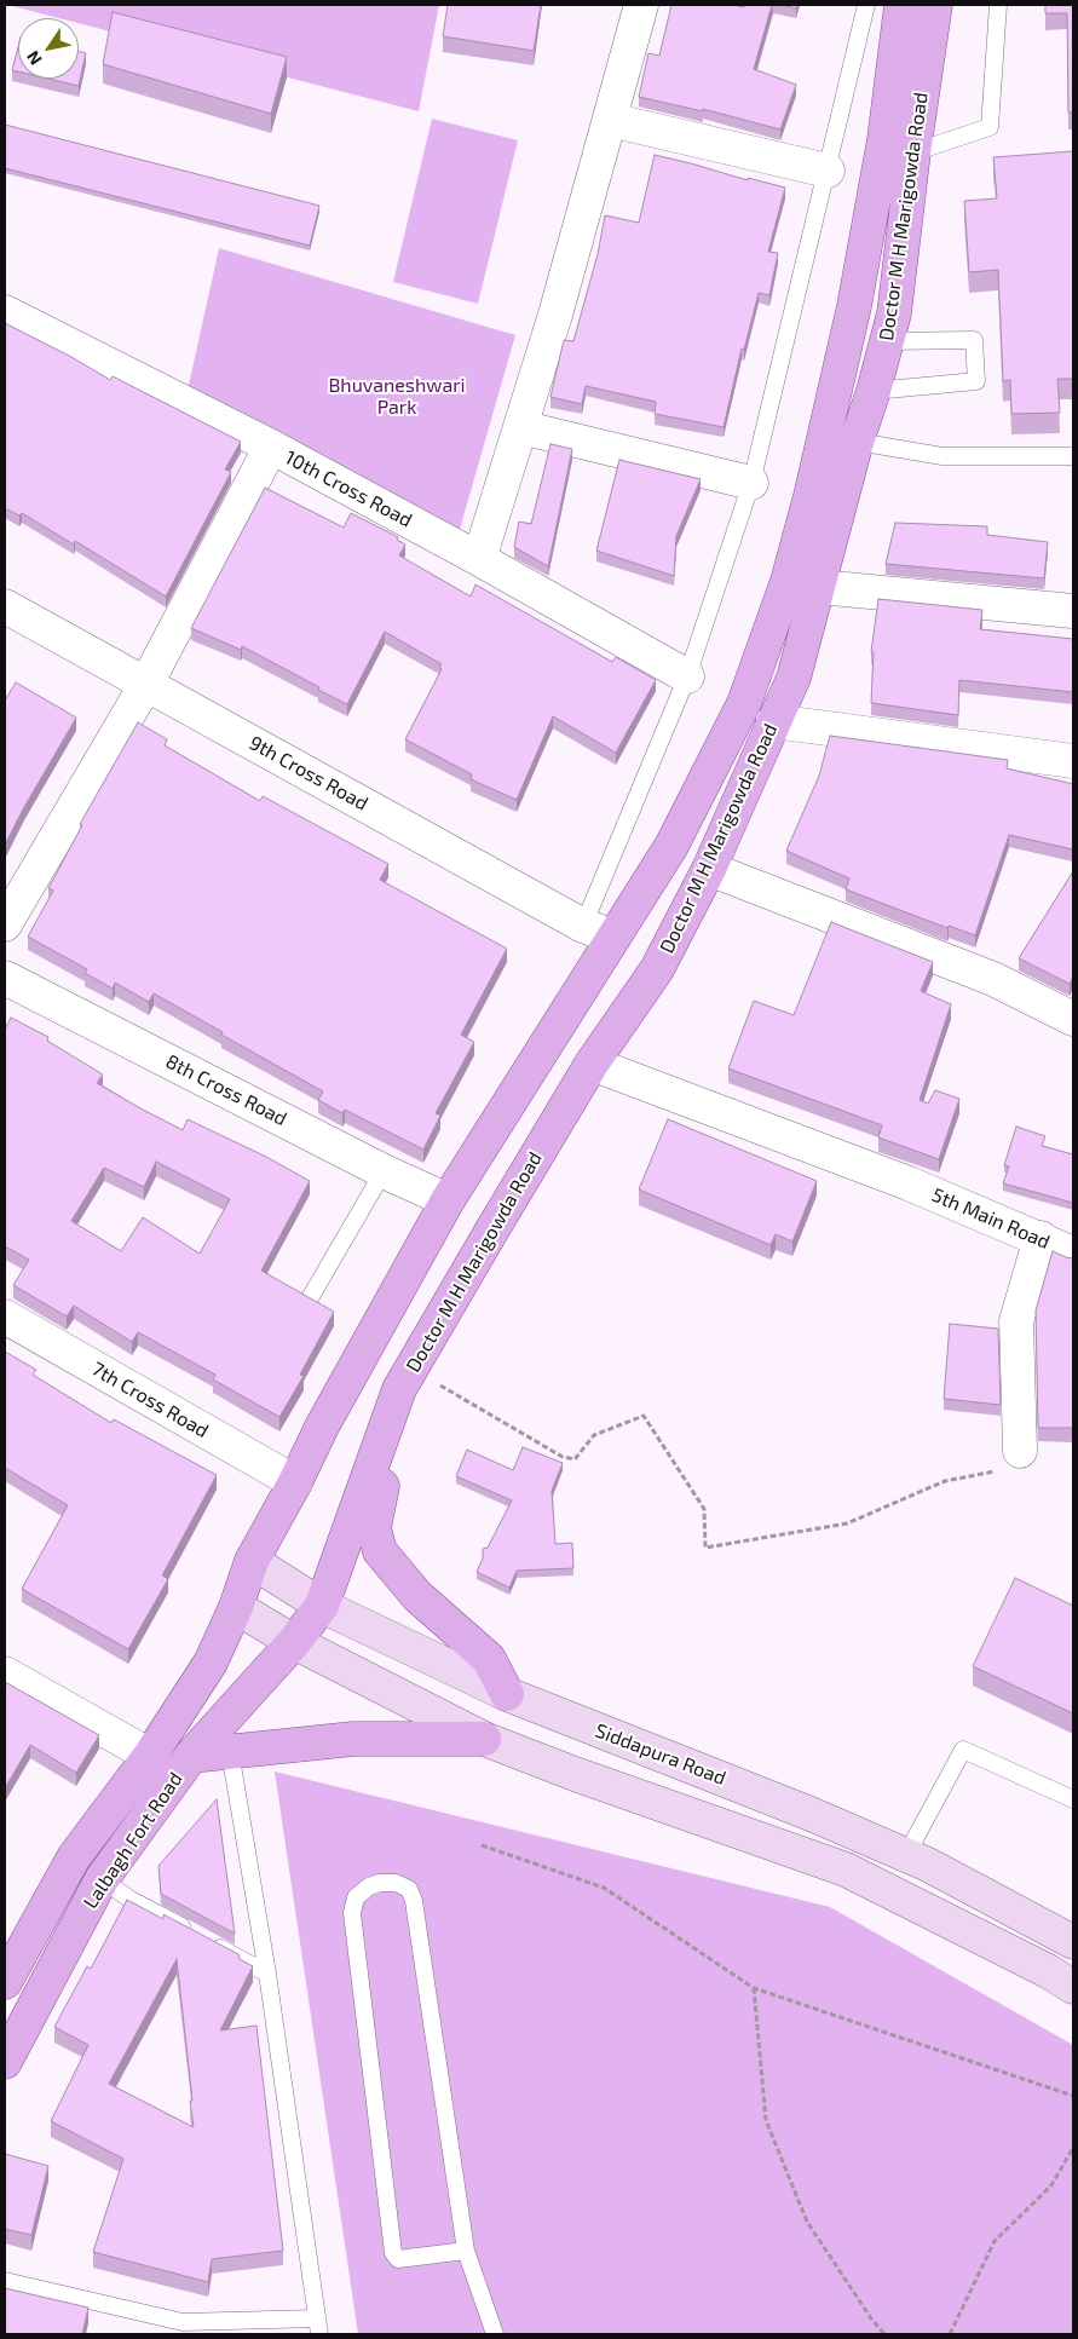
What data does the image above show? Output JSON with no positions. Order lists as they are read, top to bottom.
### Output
{
  "streets": {
    "main road": ["Doctor M H Marigowda Road", "Siddapura Road", "Lalbagh Fort Road"],
    "street": [
      "10th Cross Road",
      "9th Cross Road",
      "8th Cross Road",
      "5th Main Road",
      "7th Cross Road"
    ]
  },
  "crossings": [
    ["Doctor M H Marigowda Road", "9th Cross Road"],
    ["Doctor M H Marigowda Road", "8th Cross Road"],
    ["Doctor M H Marigowda Road", "5th Main Road"],
    ["Doctor M H Marigowda Road", "7th Cross Road"],
    ["Doctor M H Marigowda Road", "Siddapura Road"],
    ["Doctor M H Marigowda Road", "Lalbagh Fort Road"],
    ["Siddapura Road", "Lalbagh Fort Road"]
  ],
  "parks": ["Bhuvaneshwari Park"],
  "north": "bottom left"
}
